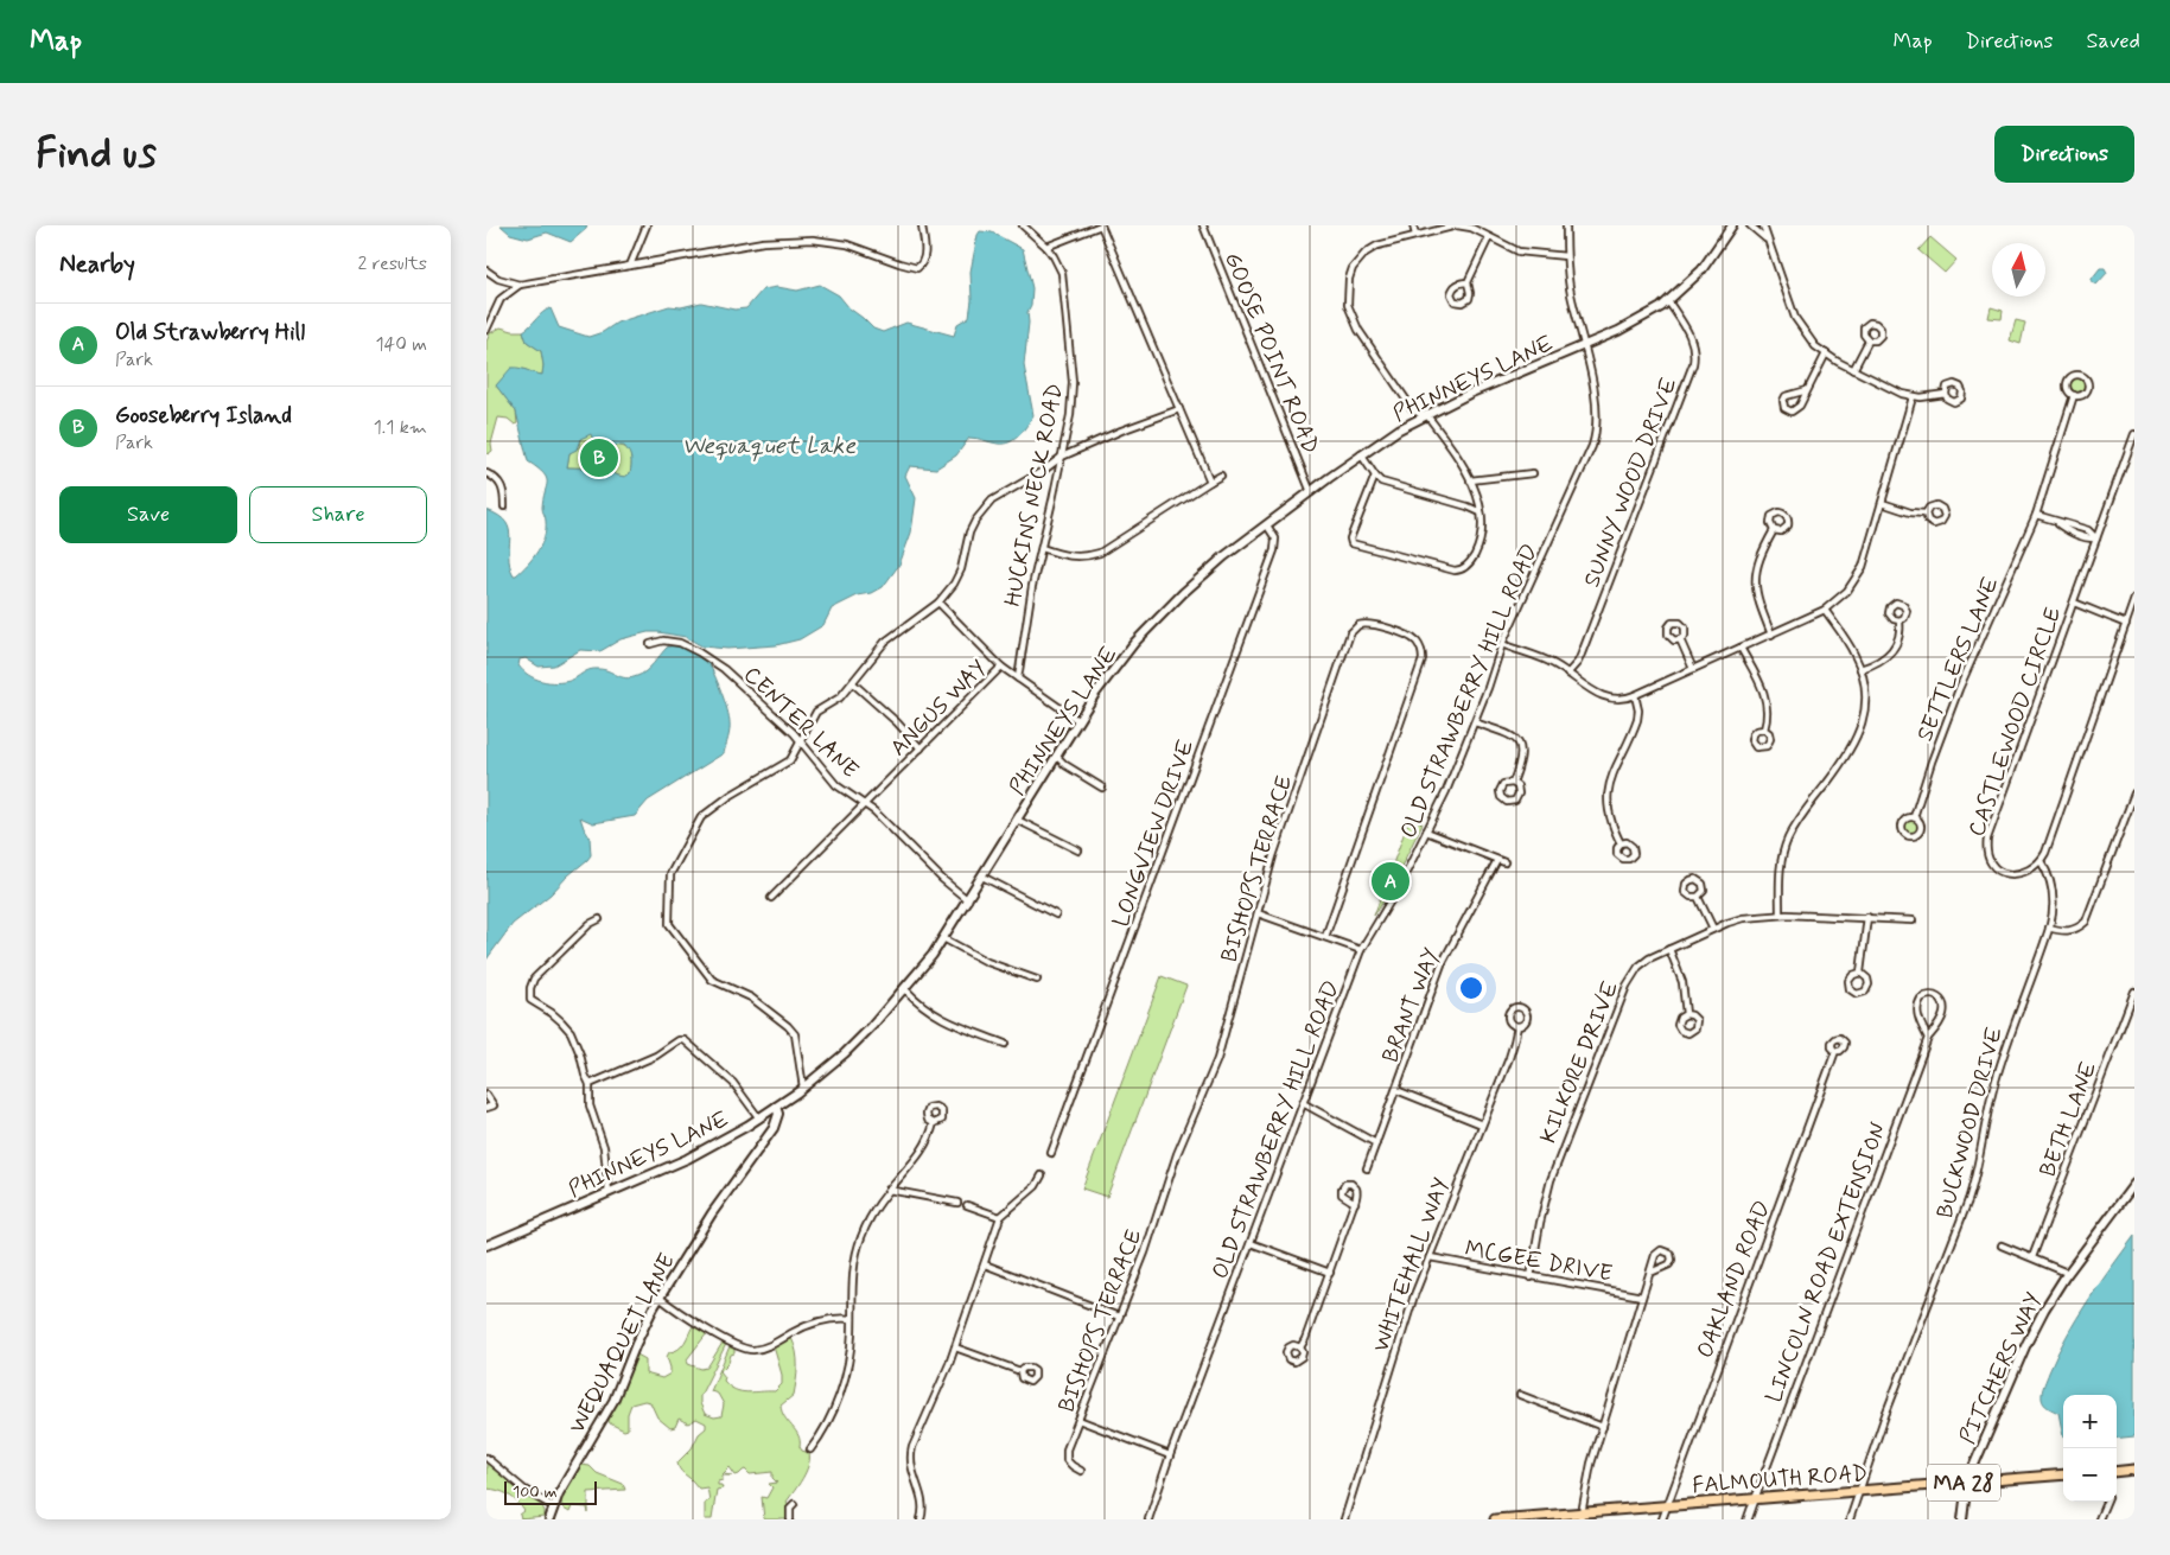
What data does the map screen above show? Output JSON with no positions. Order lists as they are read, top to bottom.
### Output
{
  "streets": {
    "main road": [
      "PHINNEYS LANE",
      "WEQUAQUET LANE",
      "PITCHERS WAY",
      "FALMOUTH ROAD",
      "MA 28"
    ],
    "street": [
      "GOOSE POINT ROAD",
      "SUNNY WOOD DRIVE",
      "HUCKINS NECK ROAD",
      "SETTLERS LANE",
      "OLD STRAWBERRY HILL ROAD",
      "ANGUS WAY",
      "CENTER LANE",
      "CASTLEWOOD CIRCLE",
      "LONGVIEW DRIVE",
      "BISHOPS TERRACE",
      "BRANT WAY",
      "KILKORE DRIVE",
      "BETH LANE",
      "BUCKWOOD DRIVE",
      "MCGEE DRIVE",
      "LINCOLN ROAD EXTENSION",
      "WHITEHALL WAY",
      "OAKLAND ROAD"
    ]
  },
  "crossings": [
    ["GOOSE POINT ROAD", "PHINNEYS LANE"],
    ["PHINNEYS LANE", "SUNNY WOOD DRIVE"],
    ["PHINNEYS LANE", "OLD STRAWBERRY HILL ROAD"],
    ["PHINNEYS LANE", "CENTER LANE"],
    ["PHINNEYS LANE", "LONGVIEW DRIVE"],
    ["PHINNEYS LANE", "WEQUAQUET LANE"],
    ["OLD STRAWBERRY HILL ROAD", "BRANT WAY"],
    ["ANGUS WAY", "CENTER LANE"],
    ["CASTLEWOOD CIRCLE", "BUCKWOOD DRIVE"],
    ["KILKORE DRIVE", "MCGEE DRIVE"],
    ["BUCKWOOD DRIVE", "FALMOUTH ROAD"],
    ["MCGEE DRIVE", "WHITEHALL WAY"],
    ["LINCOLN ROAD EXTENSION", "FALMOUTH ROAD"],
    ["OAKLAND ROAD", "FALMOUTH ROAD"],
    ["PITCHERS WAY", "FALMOUTH ROAD"]
  ],
  "water": ["Wequaquet Lake"],
  "scale_bar": "100 m",
  "north": "top",
  "page": {
    "header": "Map",
    "nav": ["Map", "Directions", "Saved"],
    "buttons": [
      "Directions",
      ["Save", "Share"]
    ],
    "title": "Find us",
    "heading": ["Nearby", "2 results"],
    "list": [
      {
        "mark": "A",
        "name": "Old Strawberry Hill",
        "note": "Park",
        "value": "140 m"
      },
      {
        "mark": "B",
        "name": "Gooseberry Island",
        "note": "Park",
        "value": "1.1 km"
      }
    ],
    "pins": ["B", "A"],
    "map_buttons": ["+", "−"],
    "scale": "100 m"
  }
}
